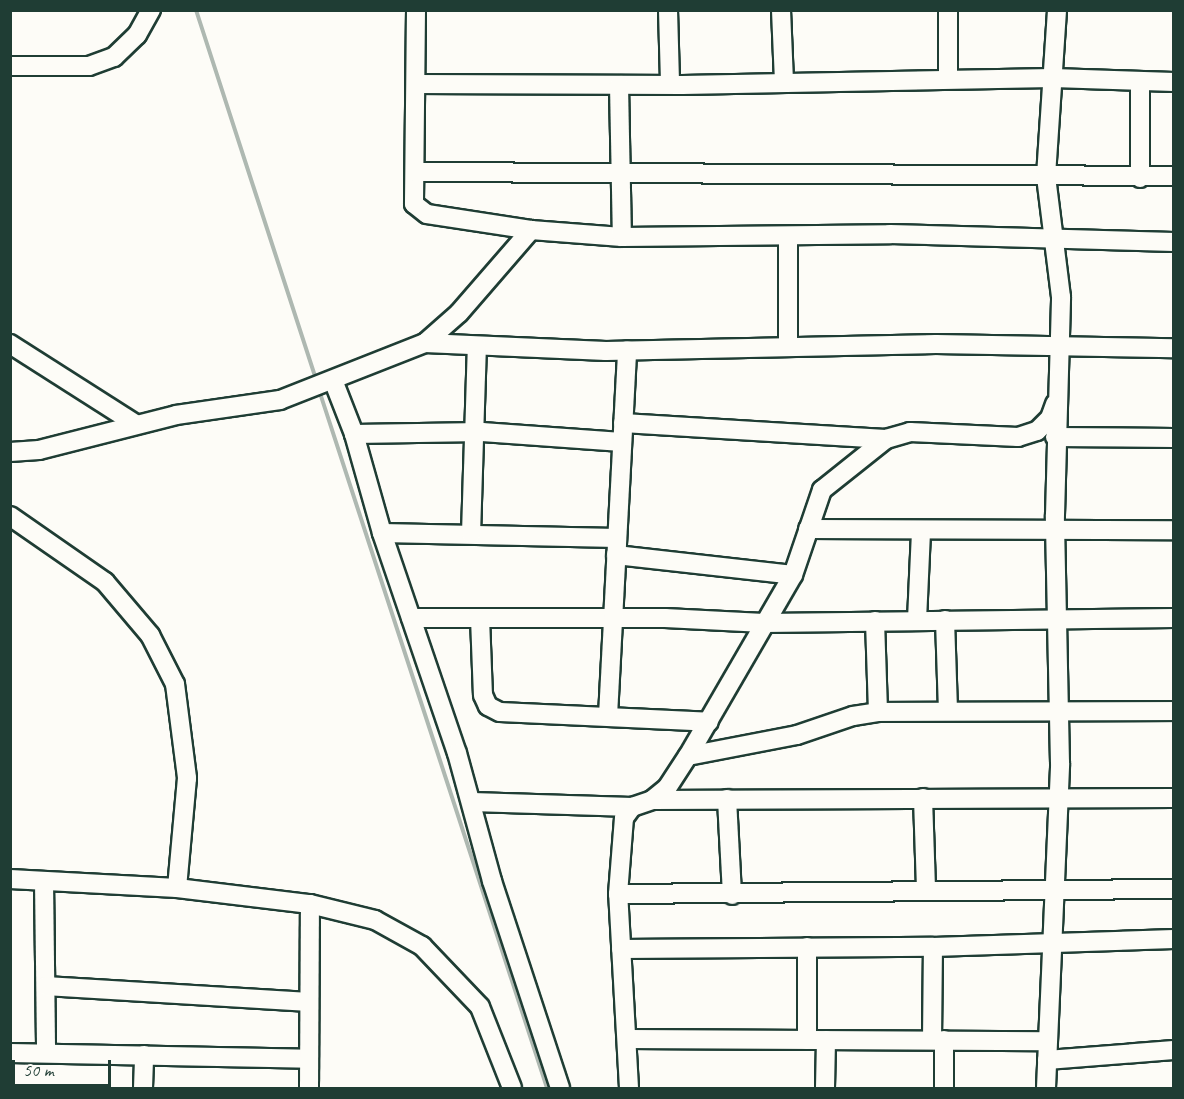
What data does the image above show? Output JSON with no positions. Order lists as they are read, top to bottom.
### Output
{
  "scale_bar": "50 m"
}
